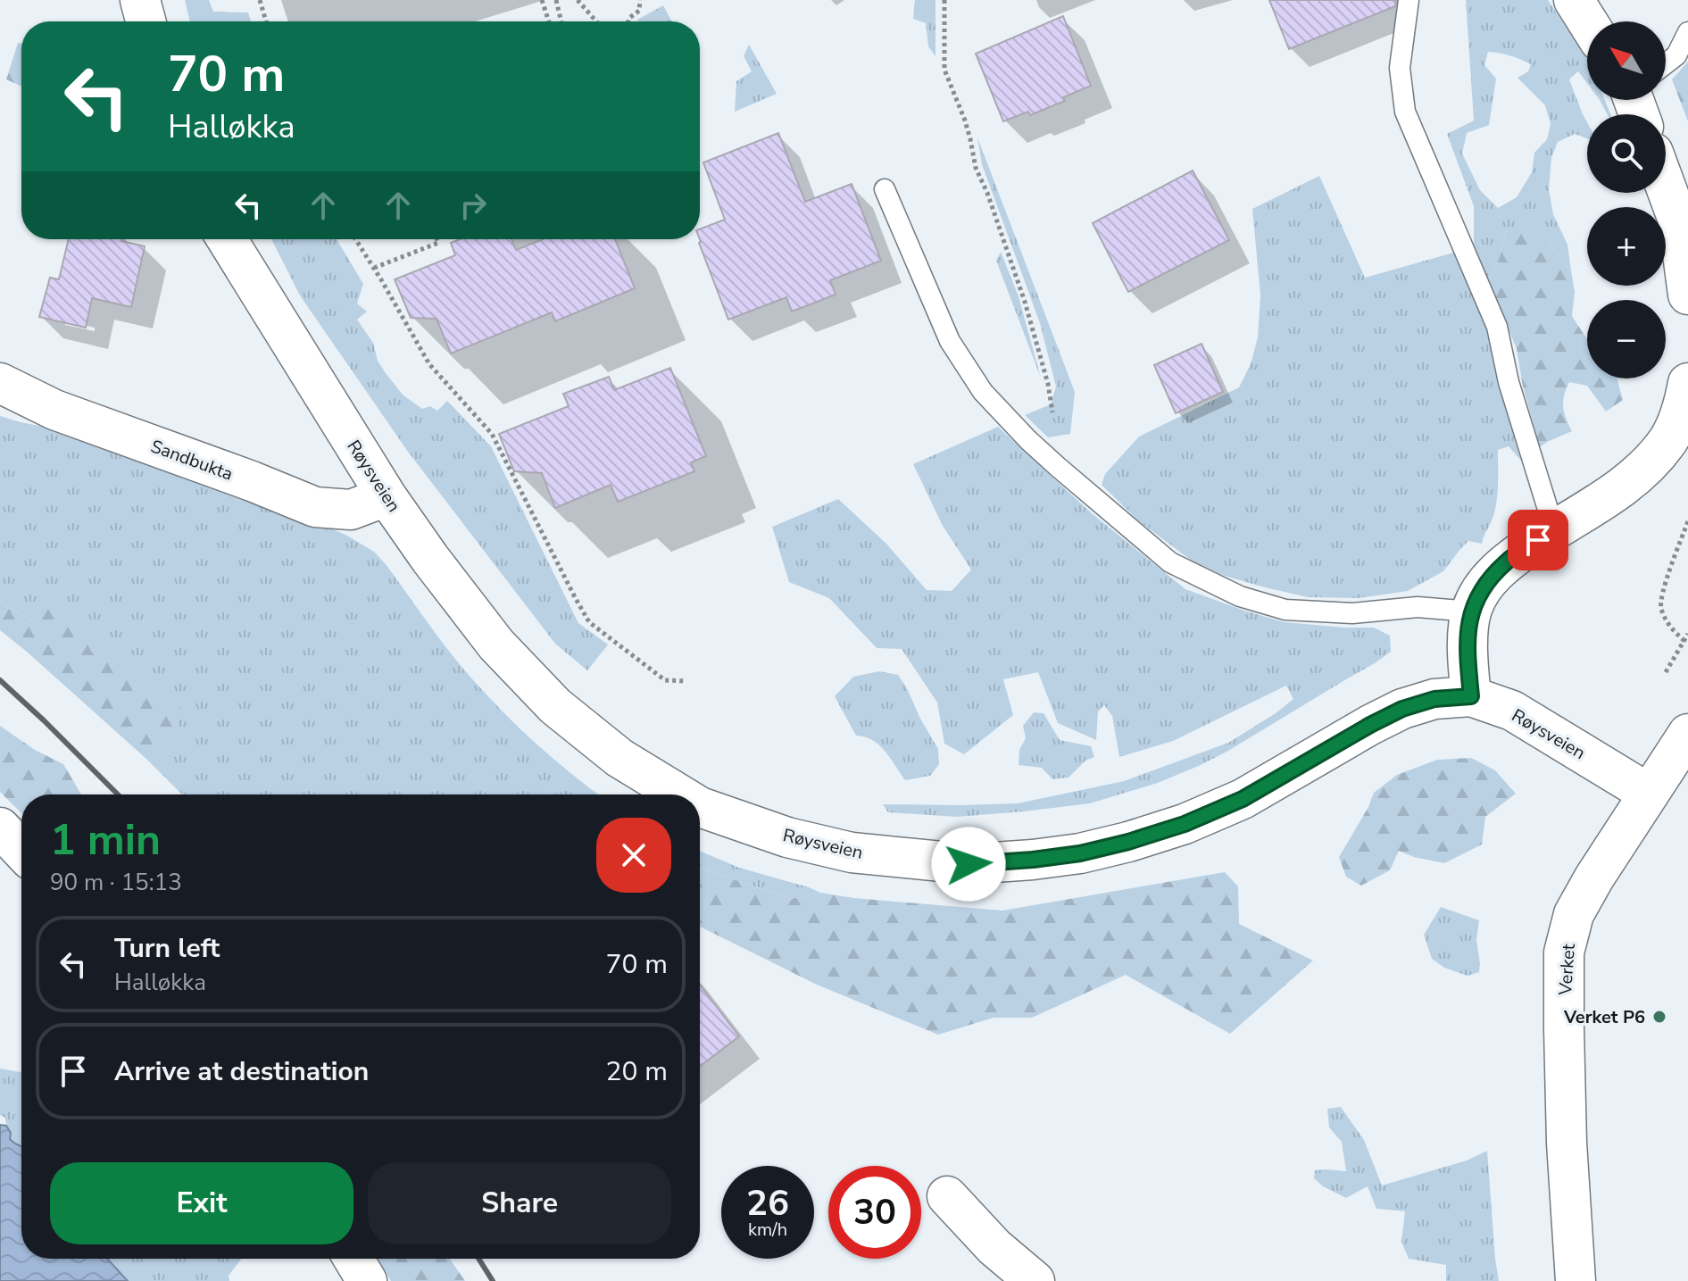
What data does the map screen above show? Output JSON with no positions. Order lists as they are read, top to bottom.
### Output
{
  "streets": {
    "street": ["Sandbukta", "Røysveien", "Verket"]
  },
  "crossings": [
    ["Sandbukta", "Røysveien"],
    ["Røysveien", "Verket"]
  ],
  "places": ["Verket P6"],
  "north": "top left",
  "page": {
    "map_buttons": ["+", "−"],
    "turn": ["70 m", "Halløkka"],
    "heading": ["1 min", "90 m · 15:13"],
    "list": [
      {
        "name": "Turn left",
        "note": "Halløkka",
        "value": "70 m"
      },
      {
        "name": "Arrive at destination",
        "value": "20 m"
      }
    ],
    "buttons": ["Exit", "Share"],
    "speed": "26 km/h",
    "limit": "30"
  }
}
